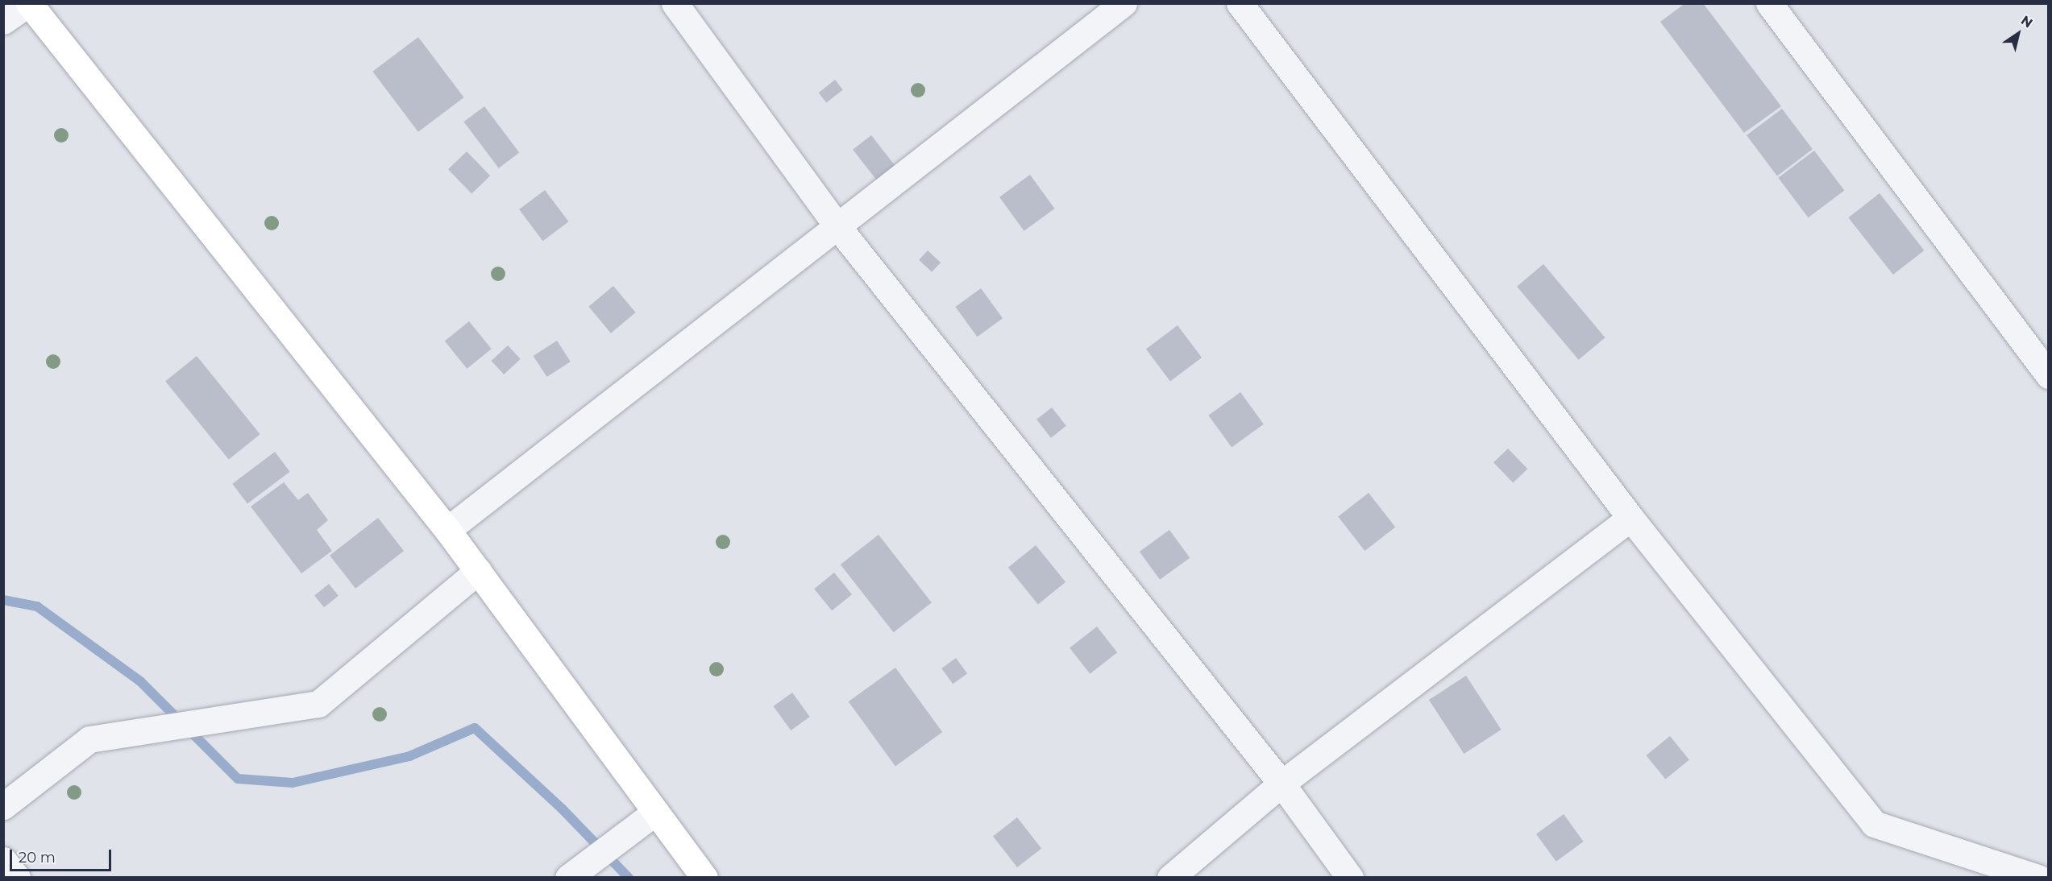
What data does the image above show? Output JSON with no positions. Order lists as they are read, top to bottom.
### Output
{
  "scale_bar": "20 m",
  "north": "top right"
}
